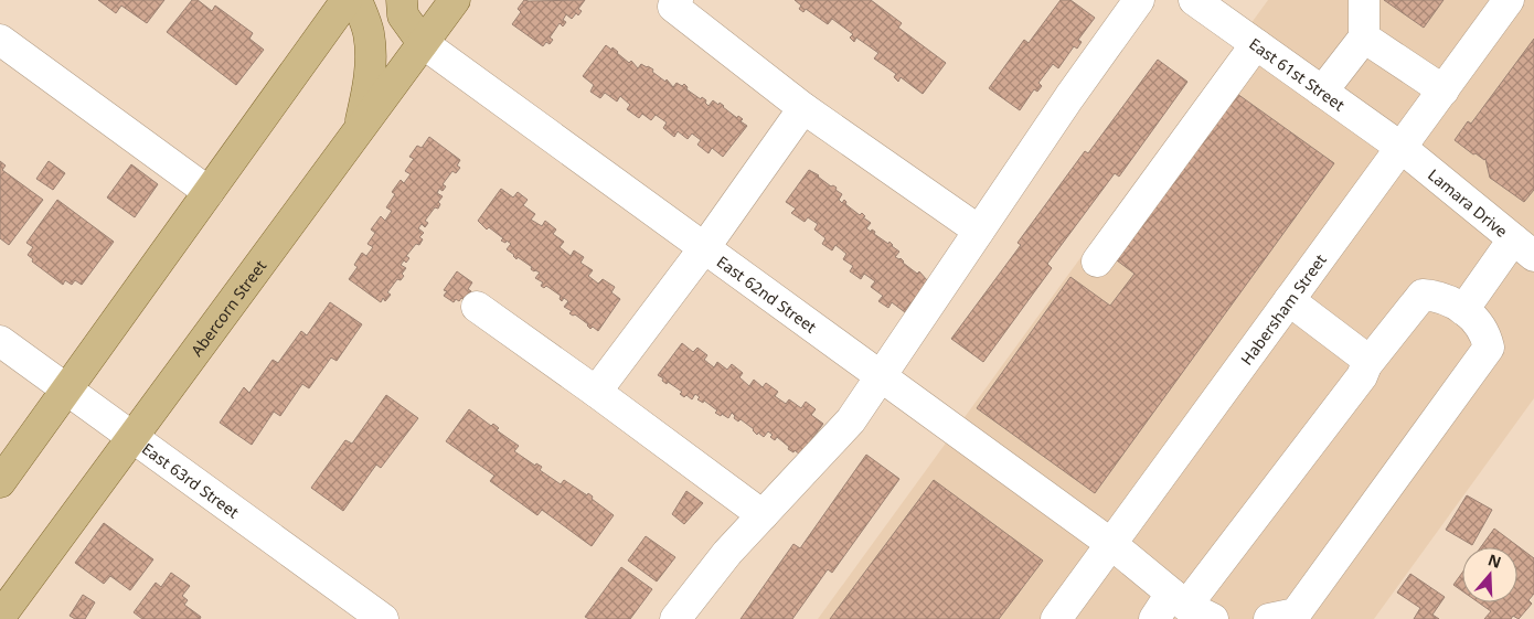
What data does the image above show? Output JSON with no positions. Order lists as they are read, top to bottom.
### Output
{
  "streets": {
    "main road": ["Abercorn Street"],
    "street": [
      "East 61st Street",
      "Lamara Drive",
      "East 62nd Street",
      "Habersham Street",
      "East 63rd Street"
    ]
  },
  "crossings": [
    ["East 61st Street", "Lamara Drive"],
    ["East 61st Street", "Habersham Street"],
    ["Lamara Drive", "Habersham Street"],
    ["East 62nd Street", "Abercorn Street"],
    ["East 62nd Street", "Habersham Street"],
    ["Abercorn Street", "East 63rd Street"]
  ],
  "north": "top"
}
